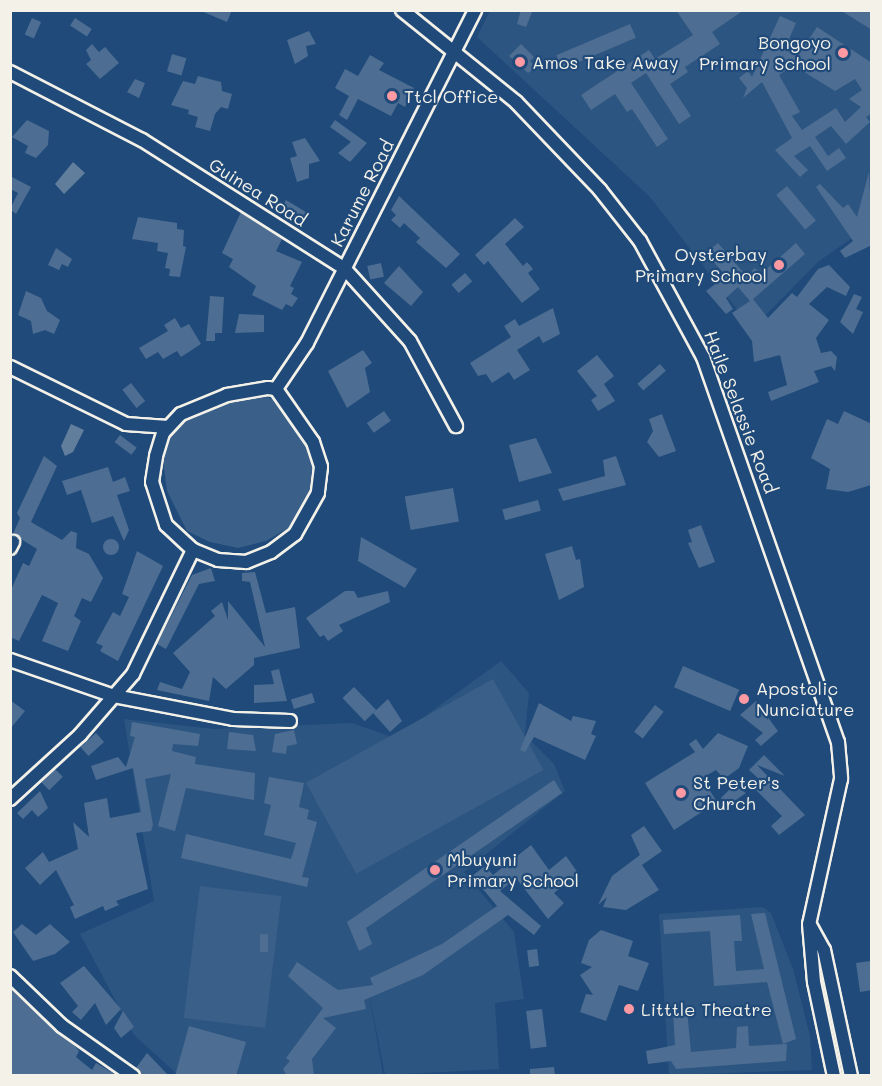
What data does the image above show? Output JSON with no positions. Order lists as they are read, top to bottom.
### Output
{
  "streets": {
    "street": ["Guinea Road", "Karume Road", "Haile Selassie Road"]
  },
  "crossings": [
    ["Guinea Road", "Karume Road"],
    ["Karume Road", "Haile Selassie Road"]
  ],
  "places": [
    "Bongoyo Primary School",
    "Amos Take Away",
    "Ttcl Office",
    "Oysterbay Primary School",
    "Apostolic Nunciature",
    "St Peter's Church",
    "Mbuyuni Primary School",
    "Litttle Theatre"
  ]
}
